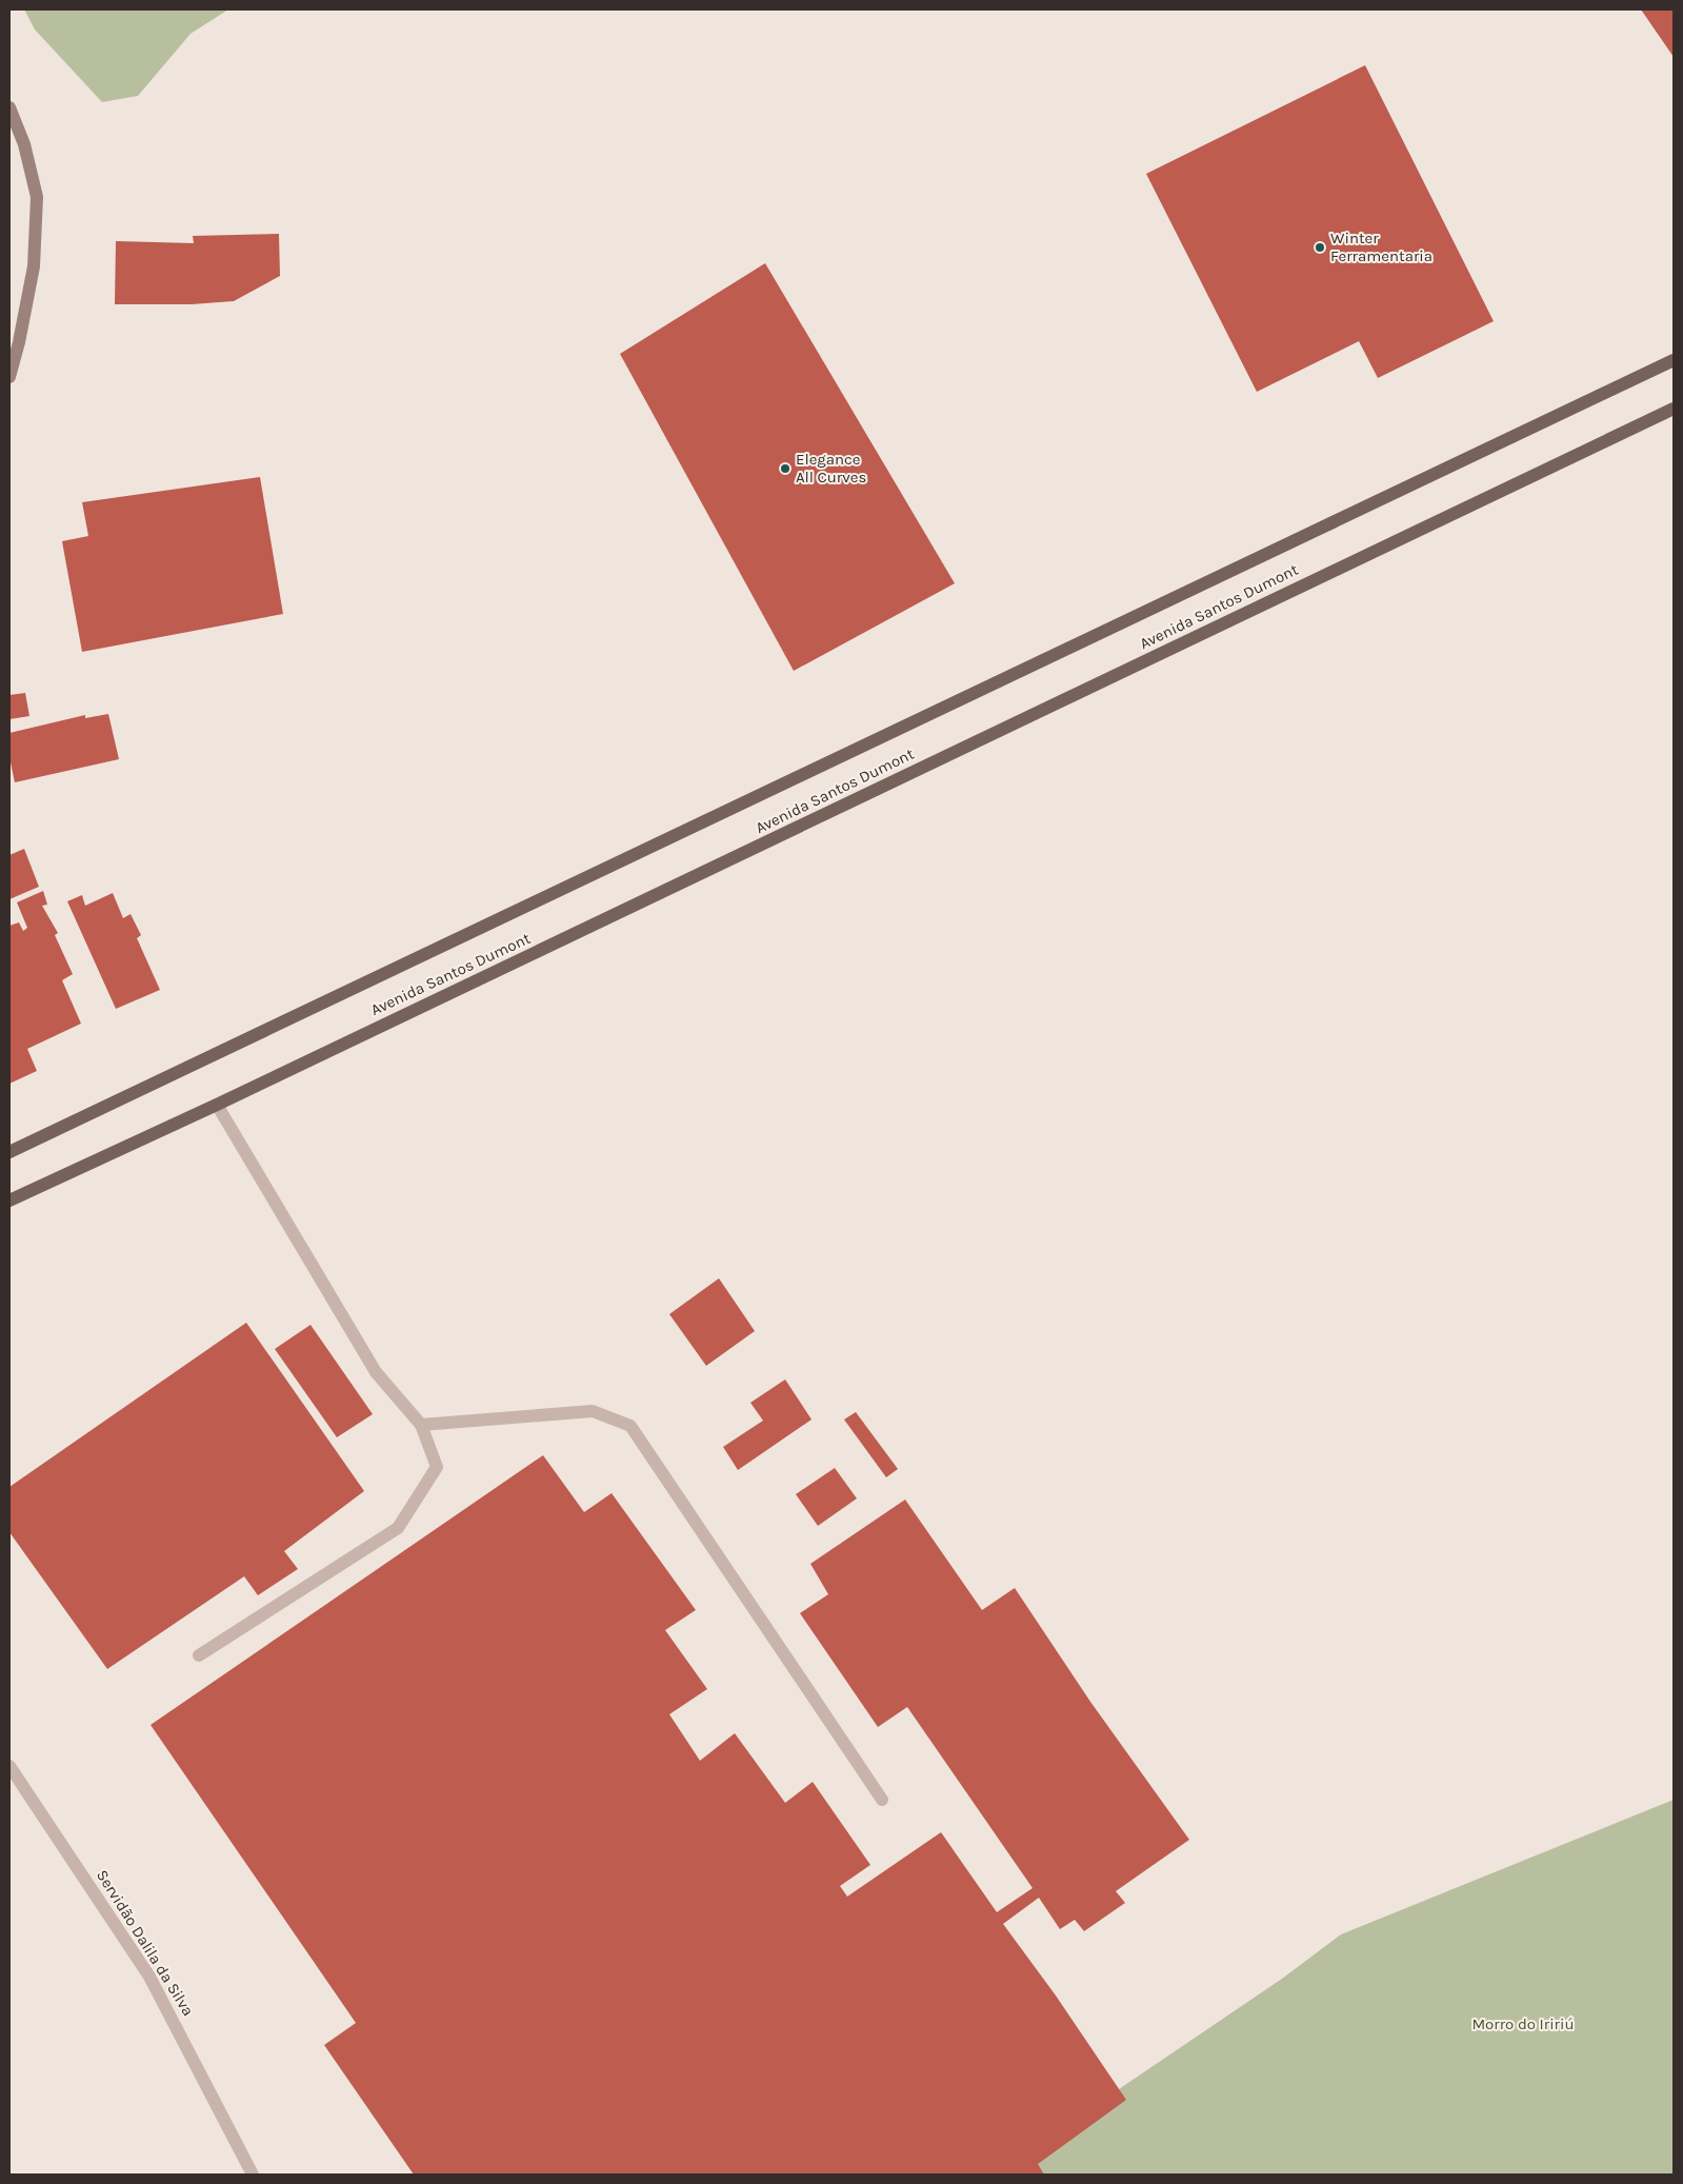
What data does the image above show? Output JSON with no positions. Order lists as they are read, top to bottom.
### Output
{
  "streets": {
    "main road": ["Avenida Santos Dumont"],
    "street": ["Servidão Dalila da Silva"]
  },
  "parks": ["Morro do Iririú"],
  "places": ["Winter Ferramentaria", "Elegance All Curves"]
}
